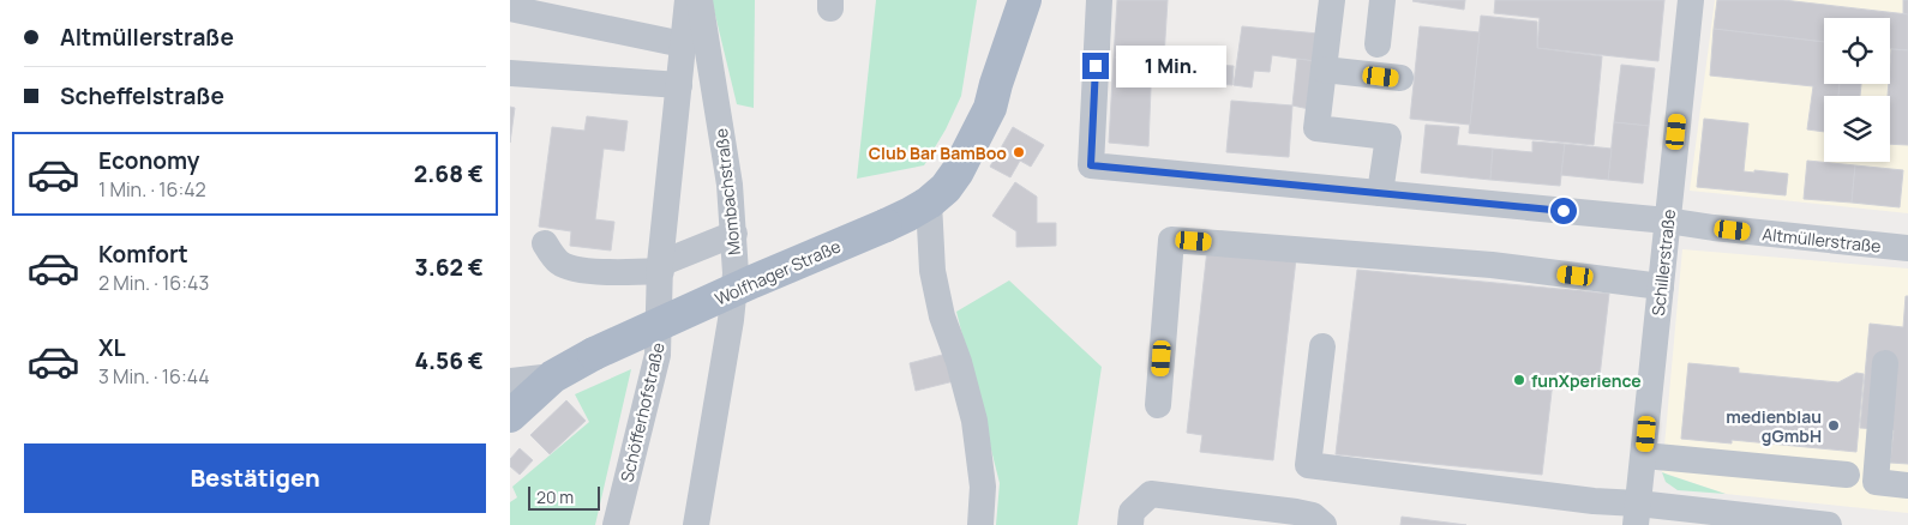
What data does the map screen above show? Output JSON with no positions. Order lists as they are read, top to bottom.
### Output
{
  "streets": {
    "main road": ["Wolfhager Straße"],
    "street": [
      "Mombachstraße",
      "Altmüllerstraße",
      "Schillerstraße",
      "Schöfferhofstraße"
    ]
  },
  "crossings": [
    ["Altmüllerstraße", "Schillerstraße"]
  ],
  "places": ["Club Bar BamBoo", "funXperience", "medienblau gGmbH"],
  "scale_bar": "20 m",
  "page": {
    "banner": ["Altmüllerstraße", "Scheffelstraße"],
    "bubble": "1 Min.",
    "list": [
      {
        "name": "Economy",
        "note": "1 Min. · 16:42",
        "value": "2.68 €"
      },
      {
        "name": "Komfort",
        "note": "2 Min. · 16:43",
        "value": "3.62 €"
      },
      {
        "name": "XL",
        "note": "3 Min. · 16:44",
        "value": "4.56 €"
      }
    ],
    "buttons": "Bestätigen",
    "scale": "20 m"
  }
}
